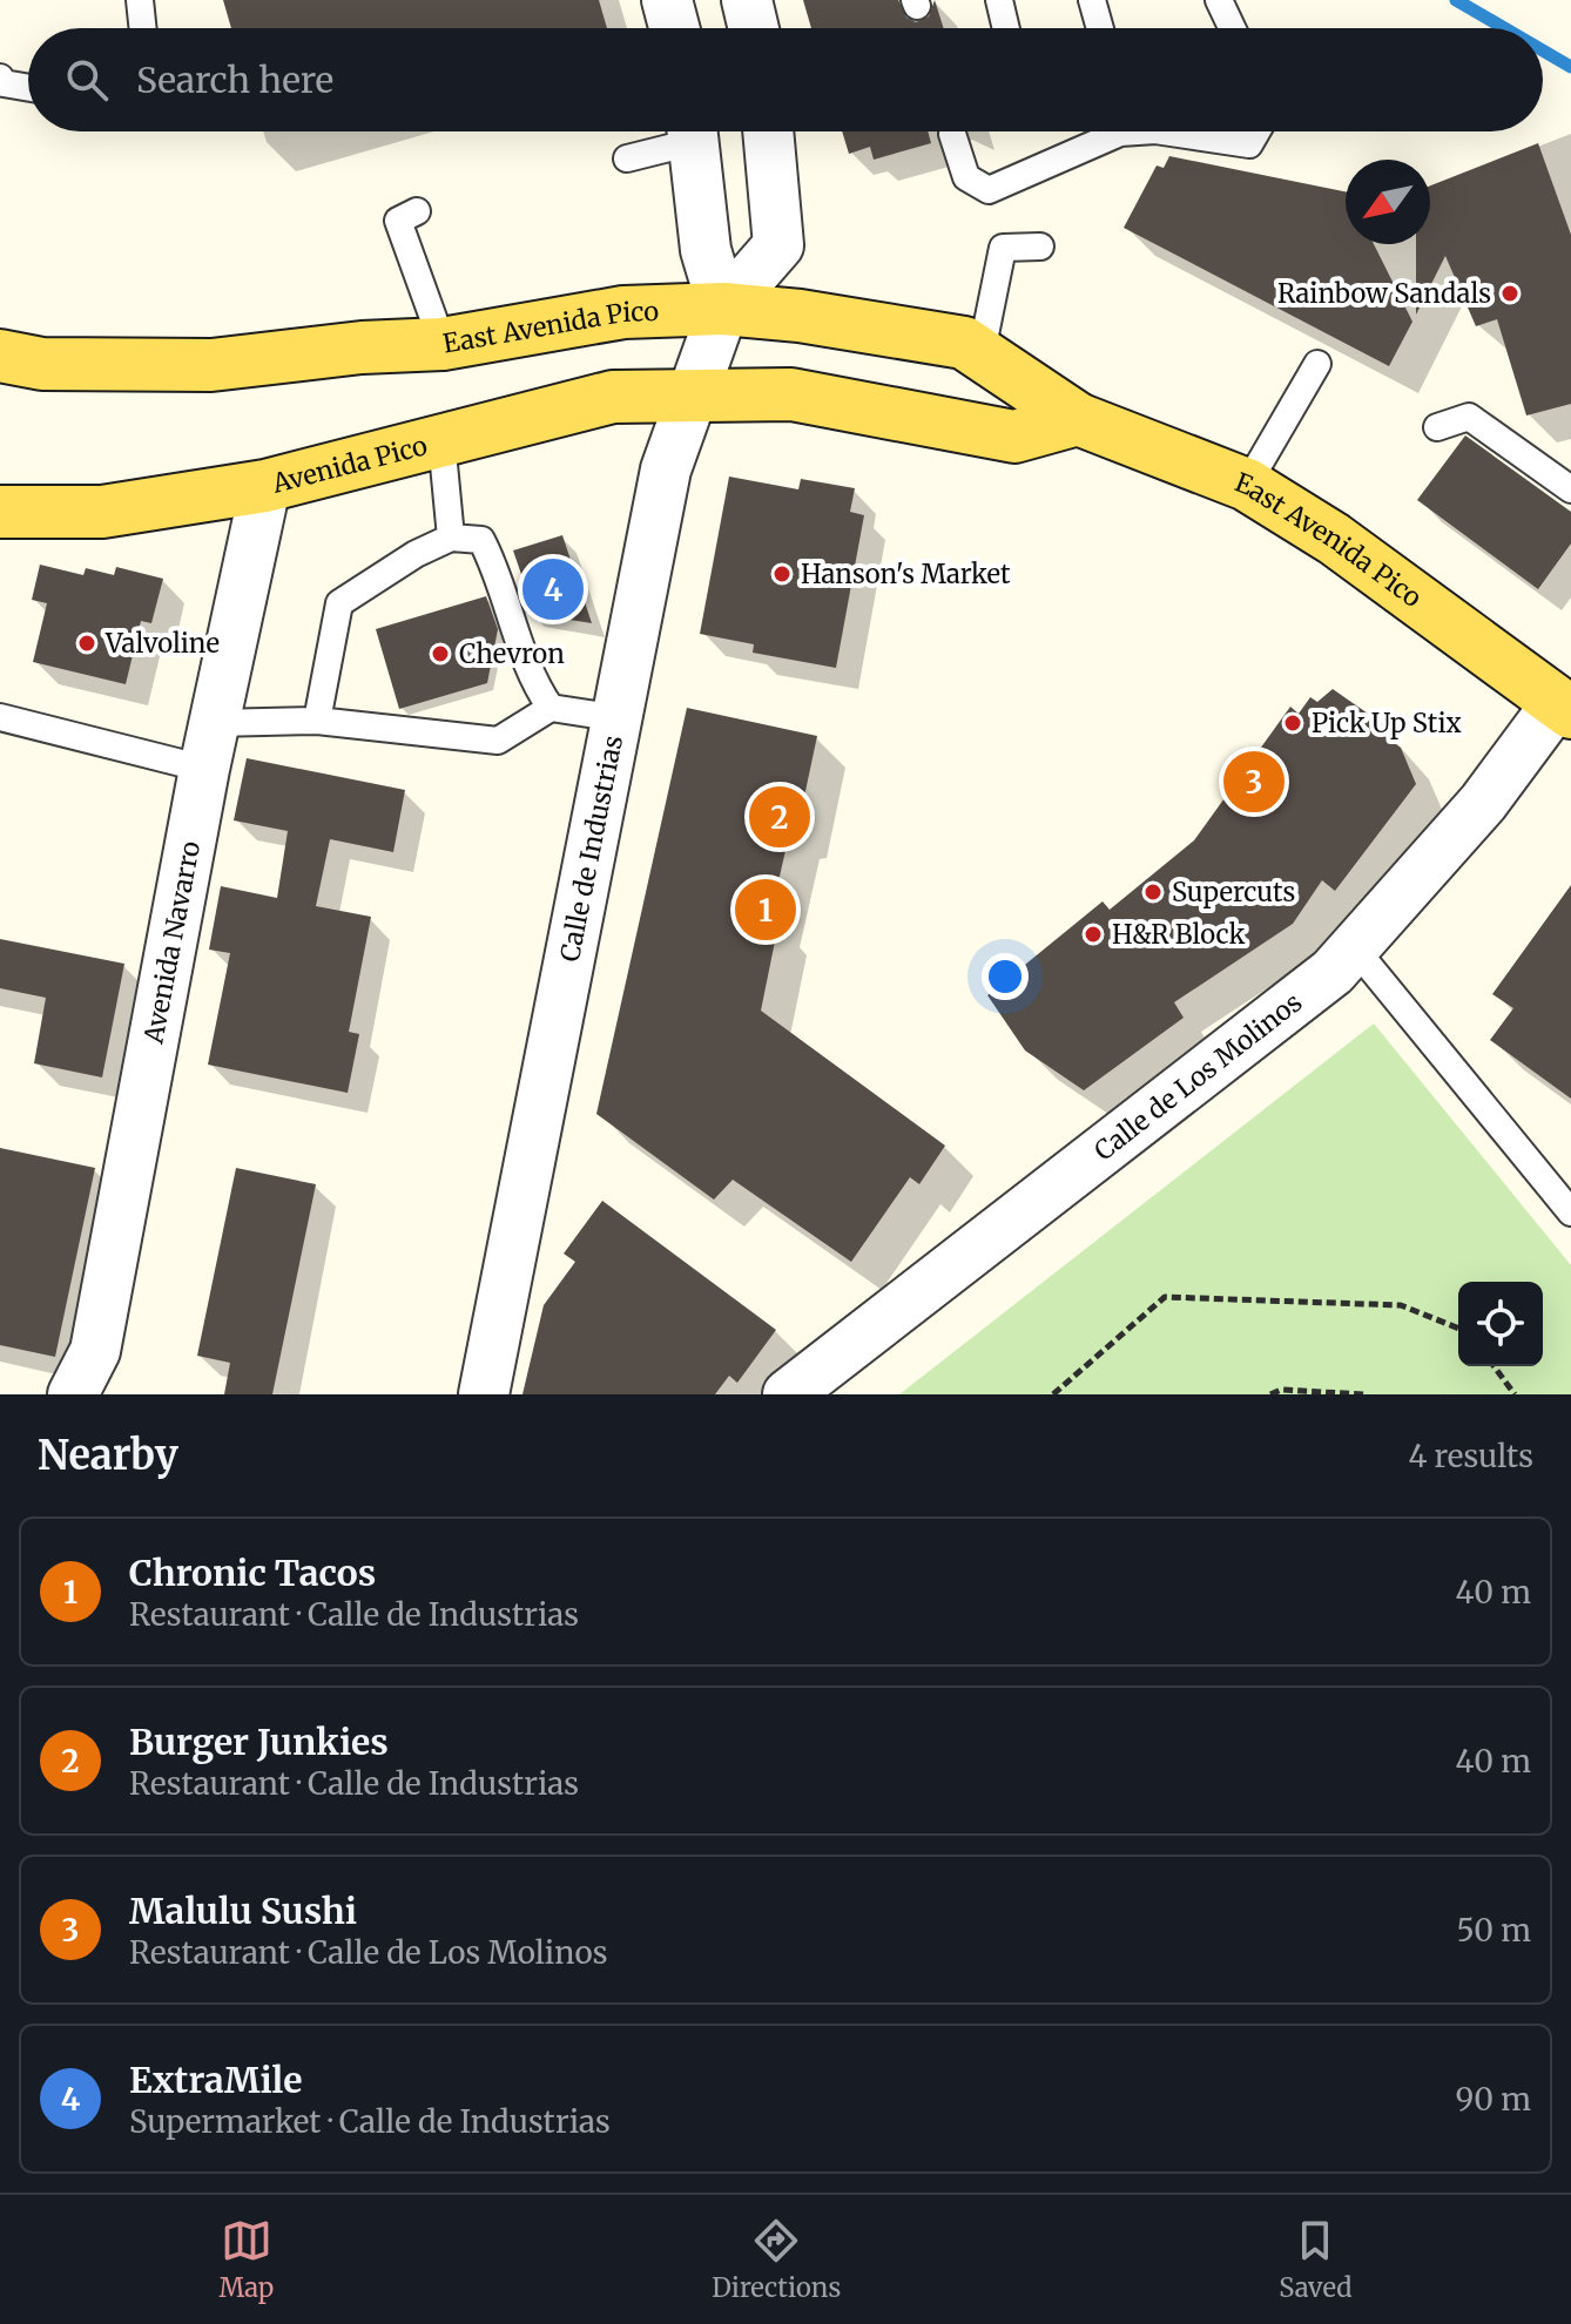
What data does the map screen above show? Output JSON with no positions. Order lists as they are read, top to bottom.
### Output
{
  "streets": {
    "main road": ["East Avenida Pico", "Avenida Pico"],
    "street": ["Calle de Industrias", "Avenida Navarro", "Calle de Los Molinos"]
  },
  "crossings": [
    ["East Avenida Pico", "Calle de Industrias"],
    ["East Avenida Pico", "Calle de Los Molinos"],
    ["Avenida Pico", "Calle de Industrias"],
    ["Avenida Pico", "Avenida Navarro"]
  ],
  "places": [
    "Rainbow Sandals",
    "Hanson's Market",
    "Valvoline",
    "Chevron",
    "Pick Up Stix",
    "Supercuts",
    "H&R Block"
  ],
  "north": "bottom left",
  "page": {
    "search": "Search here",
    "pins": [
      "4",
      "3",
      "2",
      "1"
    ],
    "heading": ["Nearby", "4 results"],
    "list": [
      {
        "mark": "1",
        "name": "Chronic Tacos",
        "note": "Restaurant · Calle de Industrias",
        "value": "40 m"
      },
      {
        "mark": "2",
        "name": "Burger Junkies",
        "note": "Restaurant · Calle de Industrias",
        "value": "40 m"
      },
      {
        "mark": "3",
        "name": "Malulu Sushi",
        "note": "Restaurant · Calle de Los Molinos",
        "value": "50 m"
      },
      {
        "mark": "4",
        "name": "ExtraMile",
        "note": "Supermarket · Calle de Industrias",
        "value": "90 m"
      }
    ],
    "nav": ["Map", "Directions", "Saved"]
  }
}
